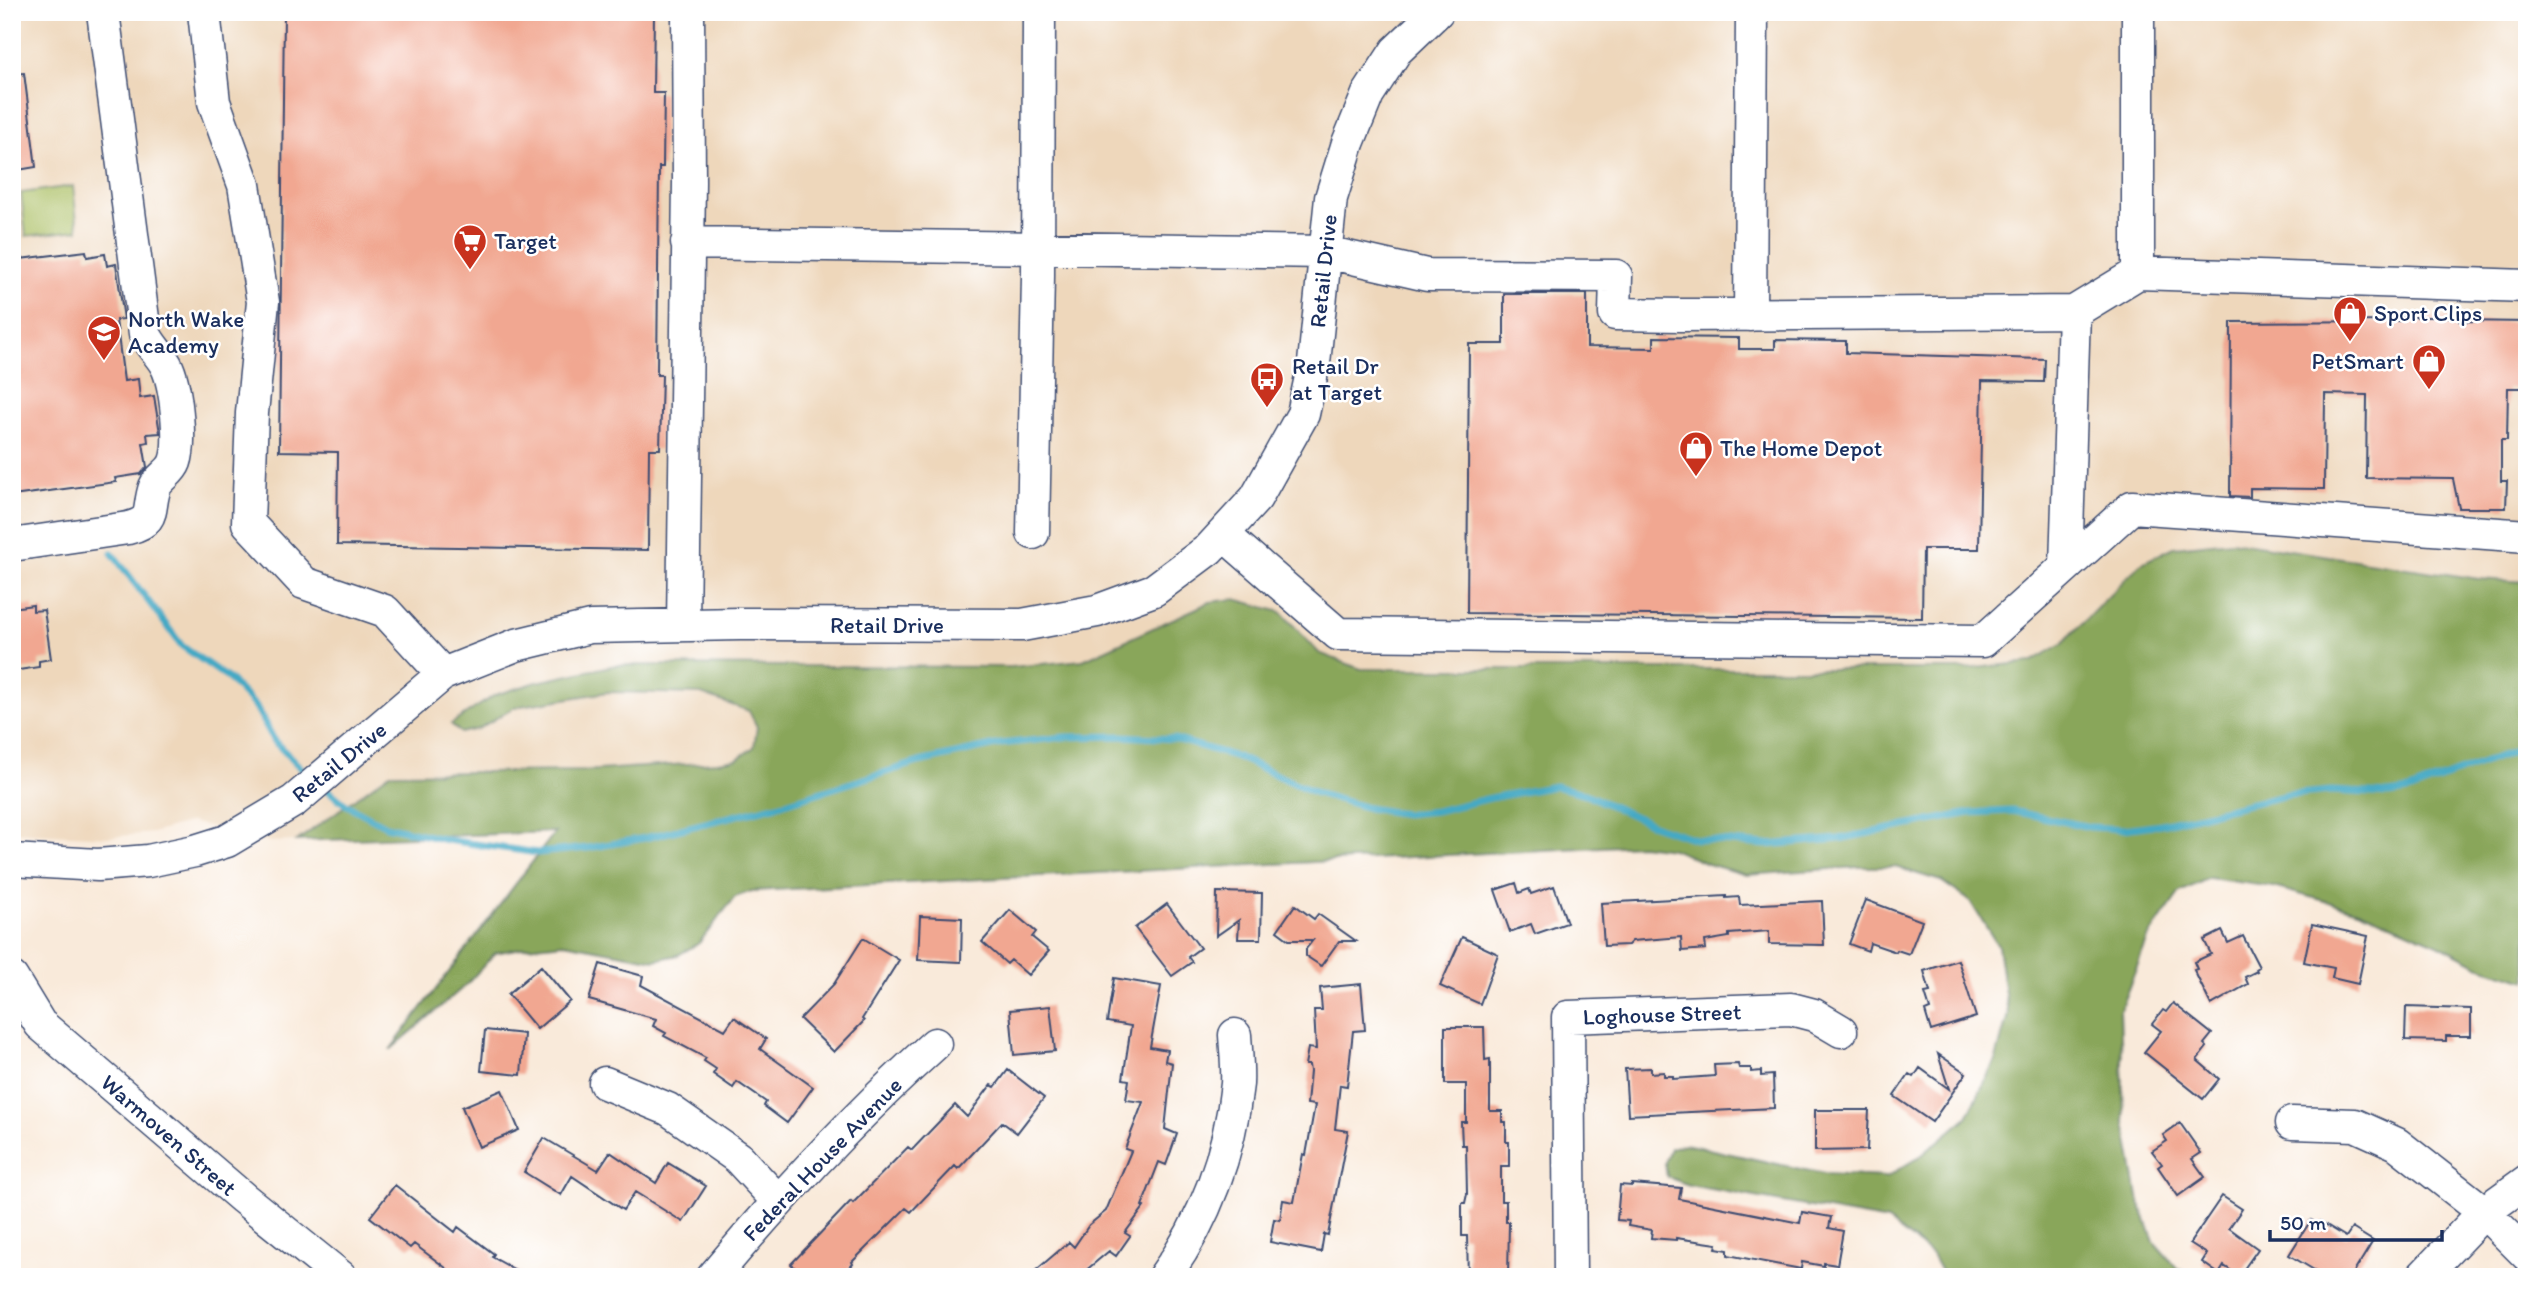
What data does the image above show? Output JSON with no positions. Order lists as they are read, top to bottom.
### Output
{
  "streets": {
    "street": [
      "Retail Drive",
      "Loghouse Street",
      "Warmoven Street",
      "Federal House Avenue"
    ]
  },
  "places": {
    "supermarket": ["Target"],
    "shop": ["Sport Clips", "PetSmart", "The Home Depot"],
    "school or university": ["North Wake Academy"],
    "bus stop": ["Retail Dr at Target"]
  },
  "scale_bar": "50 m"
}
